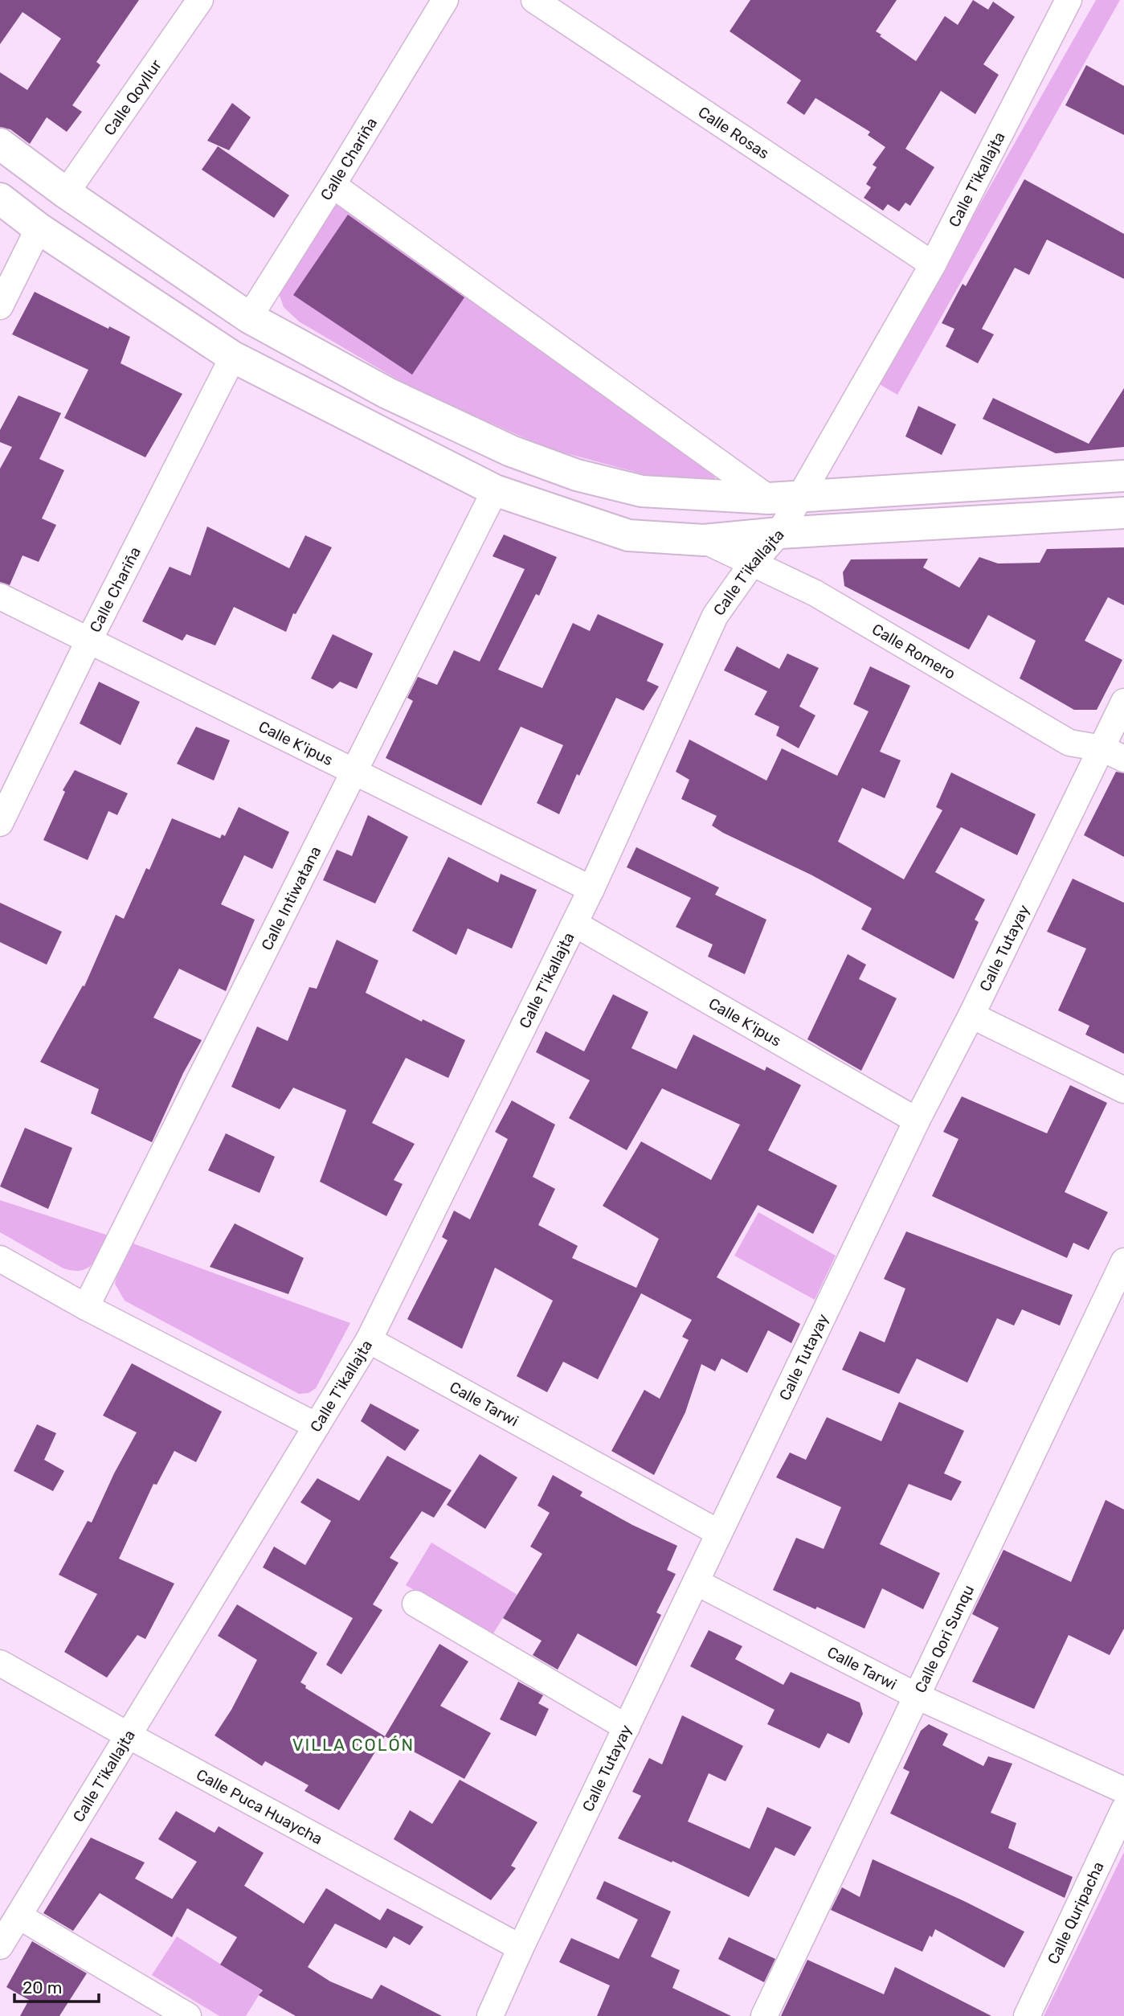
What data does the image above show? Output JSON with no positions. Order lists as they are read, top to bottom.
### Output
{
  "streets": {
    "street": [
      "Calle Qoyllur",
      "Calle Rosas",
      "Calle Chariña",
      "Calle T'ikallajta",
      "Calle Romero",
      "Calle K'ipus",
      "Calle Intiwatana",
      "Calle Tutayay",
      "Calle Tarwi",
      "Calle Qori Sunqu",
      "Calle Puca Huaycha",
      "Calle Quripacha"
    ]
  },
  "crossings": [
    ["Calle Rosas", "Calle T'ikallajta"],
    ["Calle Chariña", "Calle K'ipus"],
    ["Calle T'ikallajta", "Calle Romero"],
    ["Calle T'ikallajta", "Calle K'ipus"],
    ["Calle T'ikallajta", "Calle Tarwi"],
    ["Calle T'ikallajta", "Calle Puca Huaycha"],
    ["Calle Romero", "Calle Tutayay"],
    ["Calle K'ipus", "Calle Intiwatana"],
    ["Calle K'ipus", "Calle Tutayay"],
    ["Calle Tutayay", "Calle Tarwi"],
    ["Calle Tutayay", "Calle Puca Huaycha"],
    ["Calle Tarwi", "Calle Qori Sunqu"]
  ],
  "districts": ["VILLA COLÓN"],
  "scale_bar": "20 m"
}
